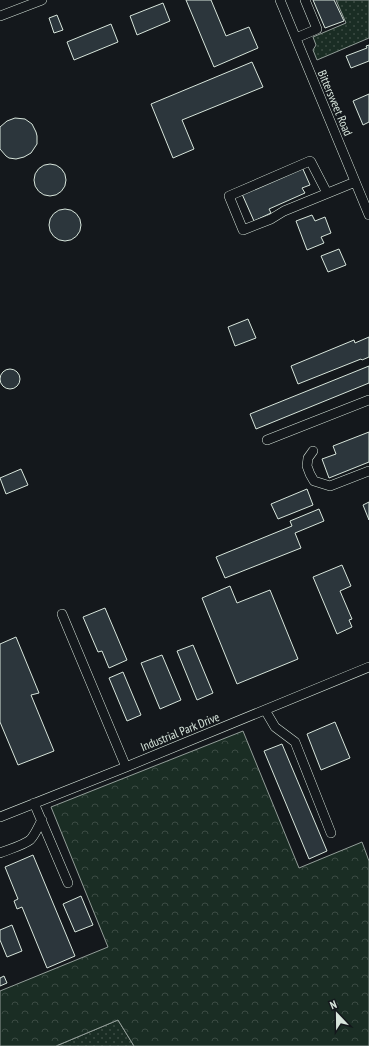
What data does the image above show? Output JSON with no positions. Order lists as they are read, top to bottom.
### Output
{
  "streets": {
    "street": ["Bittersweet Road", "Industrial Park Drive"]
  },
  "north": "top"
}
